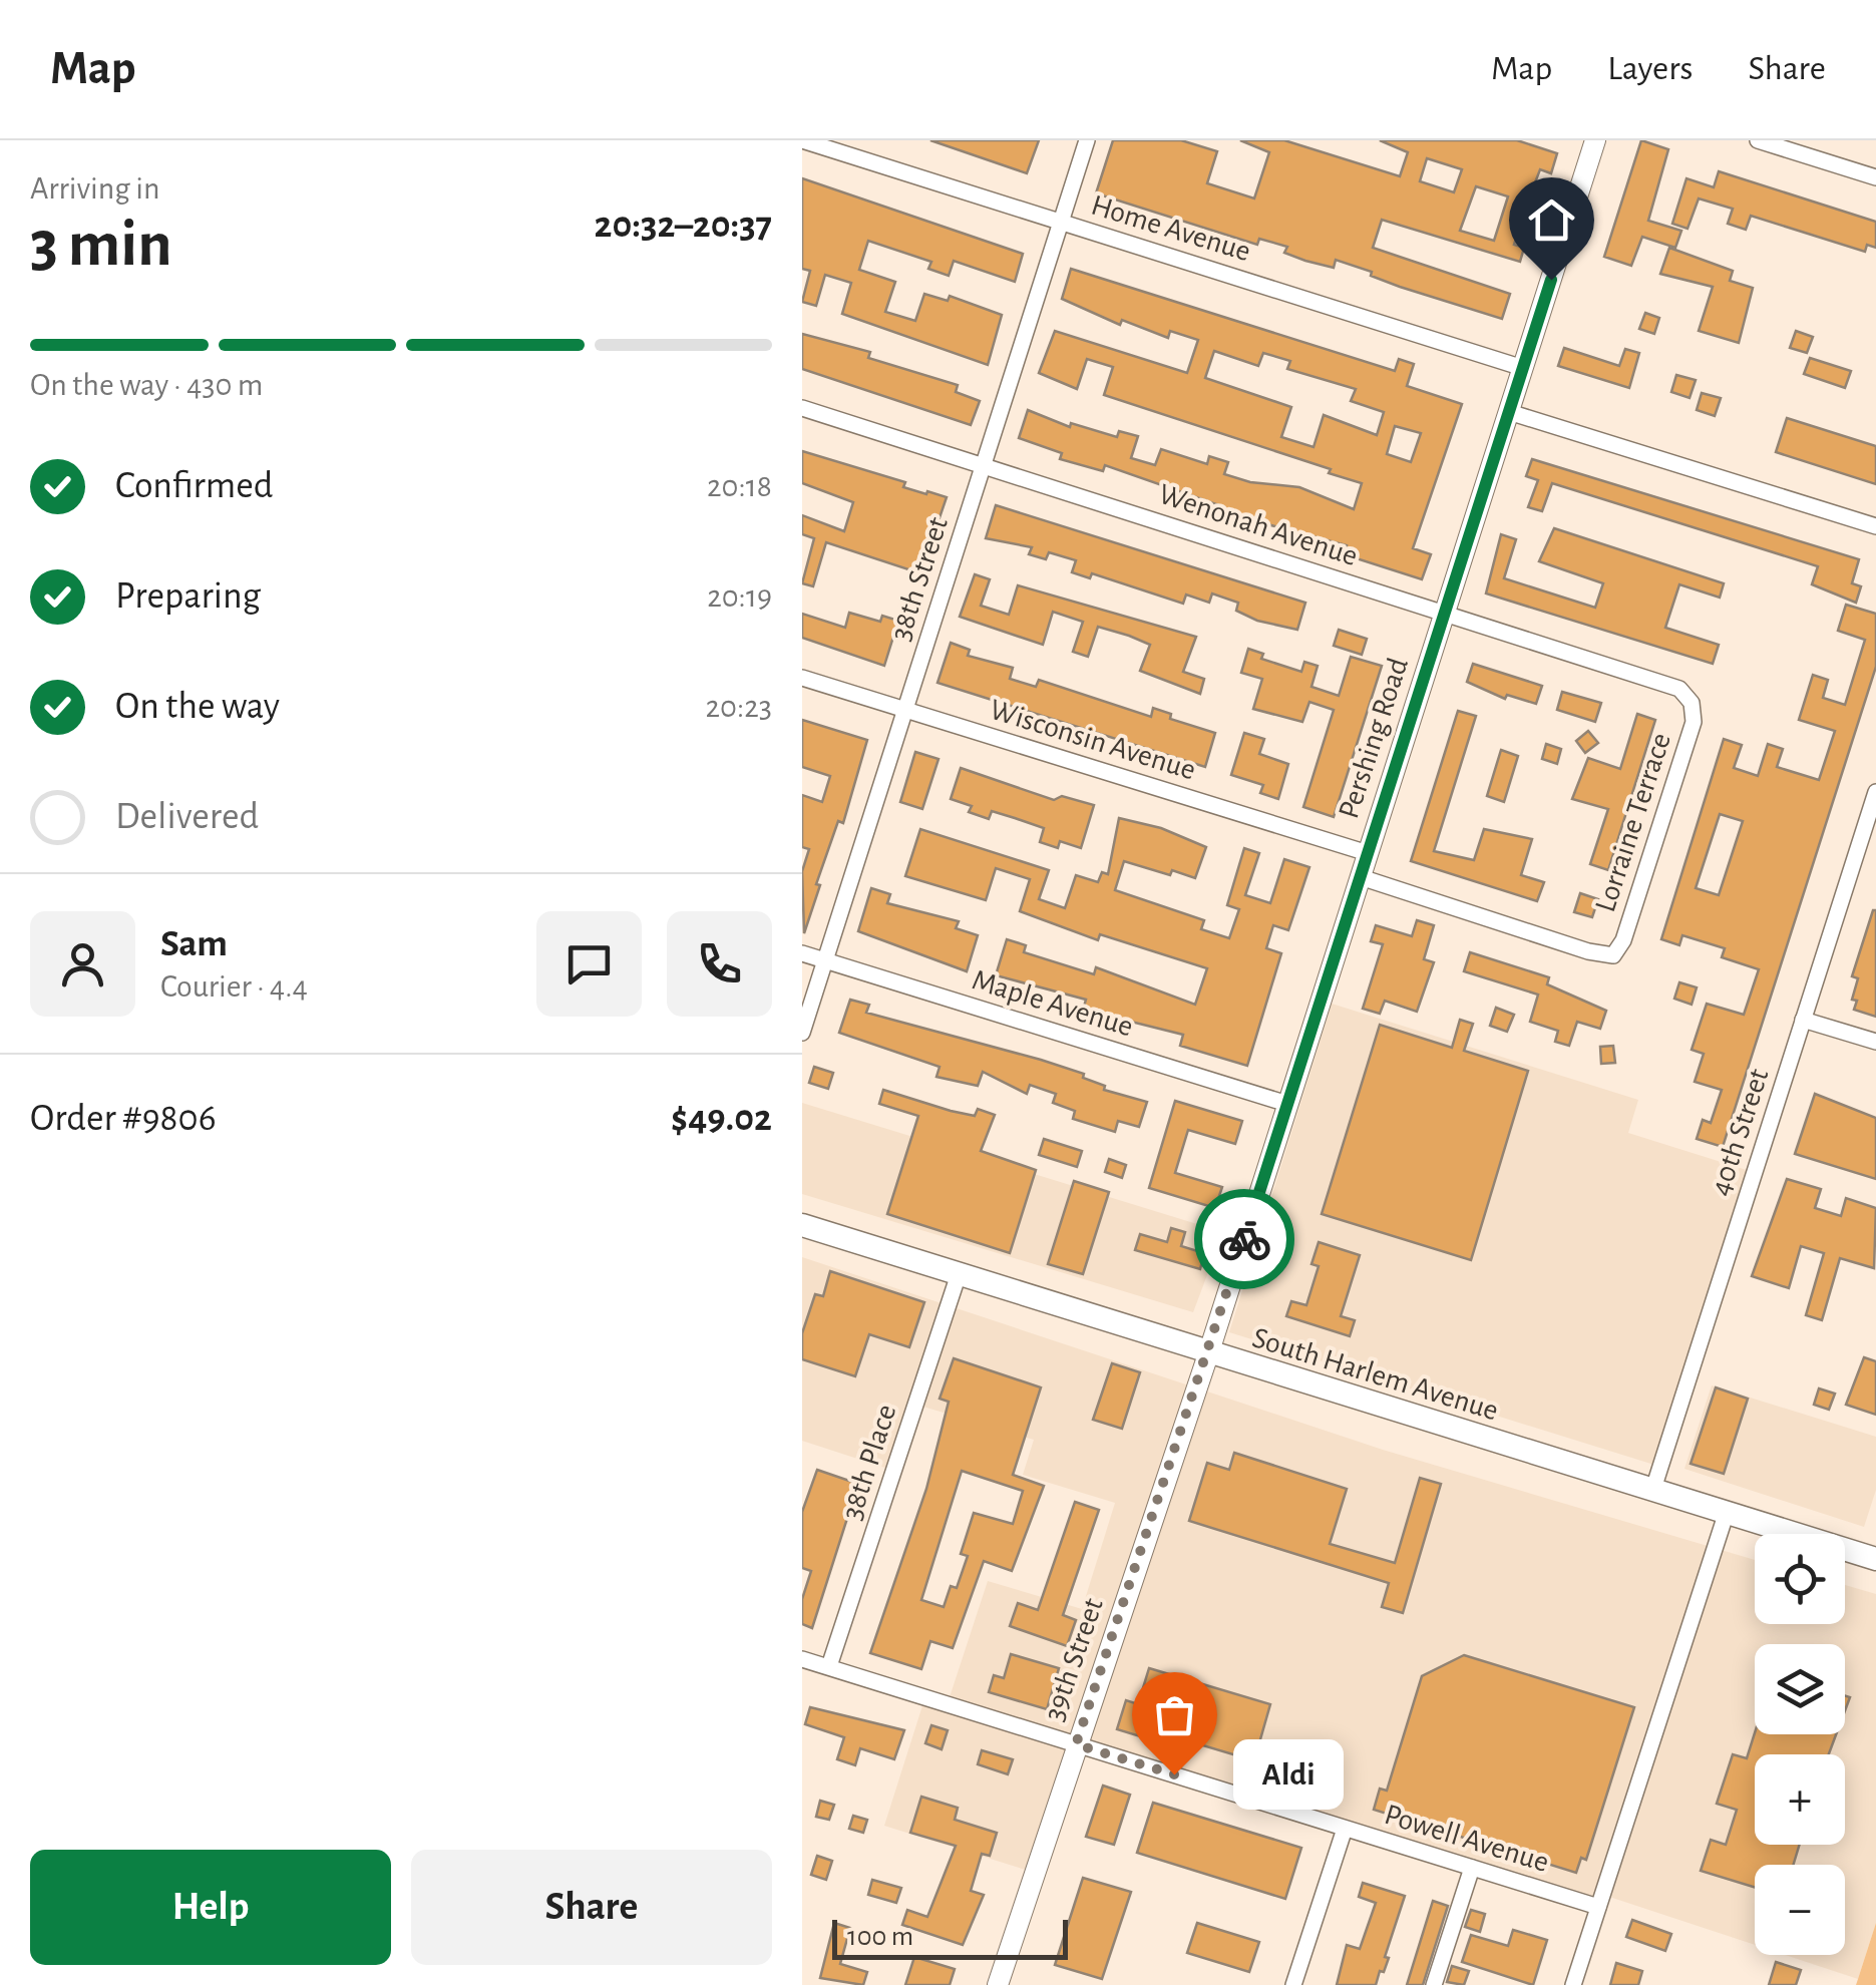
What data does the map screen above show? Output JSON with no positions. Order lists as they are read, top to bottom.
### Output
{
  "streets": {
    "main road": ["Pershing Road", "South Harlem Avenue", "39th Street"],
    "street": [
      "Home Avenue",
      "Wenonah Avenue",
      "38th Street",
      "Wisconsin Avenue",
      "Lorraine Terrace",
      "Maple Avenue",
      "40th Street",
      "38th Place",
      "Powell Avenue"
    ]
  },
  "crossings": [
    ["Home Avenue", "38th Street"],
    ["Home Avenue", "Pershing Road"],
    ["Wenonah Avenue", "38th Street"],
    ["Wenonah Avenue", "Pershing Road"],
    ["Wenonah Avenue", "Lorraine Terrace"],
    ["38th Street", "Wisconsin Avenue"],
    ["38th Street", "Maple Avenue"],
    ["Pershing Road", "Wisconsin Avenue"],
    ["Pershing Road", "Lorraine Terrace"],
    ["Pershing Road", "Maple Avenue"],
    ["Pershing Road", "South Harlem Avenue"],
    ["Pershing Road", "39th Street"],
    ["40th Street", "South Harlem Avenue"],
    ["South Harlem Avenue", "38th Place"],
    ["South Harlem Avenue", "39th Street"],
    ["38th Place", "Powell Avenue"],
    ["39th Street", "Powell Avenue"]
  ],
  "places": ["Aldi"],
  "scale_bar": "100 m",
  "page": {
    "header": "Map",
    "nav": ["Map", "Layers", "Share"],
    "heading": ["3 min", "Arriving in", "20:32–20:37"],
    "panel": [
      "Sam",
      "Courier · 4.4",
      "Order #9806",
      "$49.02"
    ],
    "bar": "On the way · 430 m",
    "list": [
      ["Confirmed", "20:18"],
      ["Preparing", "20:19"],
      ["On the way", "20:23"],
      "Delivered"
    ],
    "map_buttons": ["+", "−"],
    "bubble": "Aldi",
    "buttons": ["Help", "Share"],
    "scale": "100 m"
  }
}
